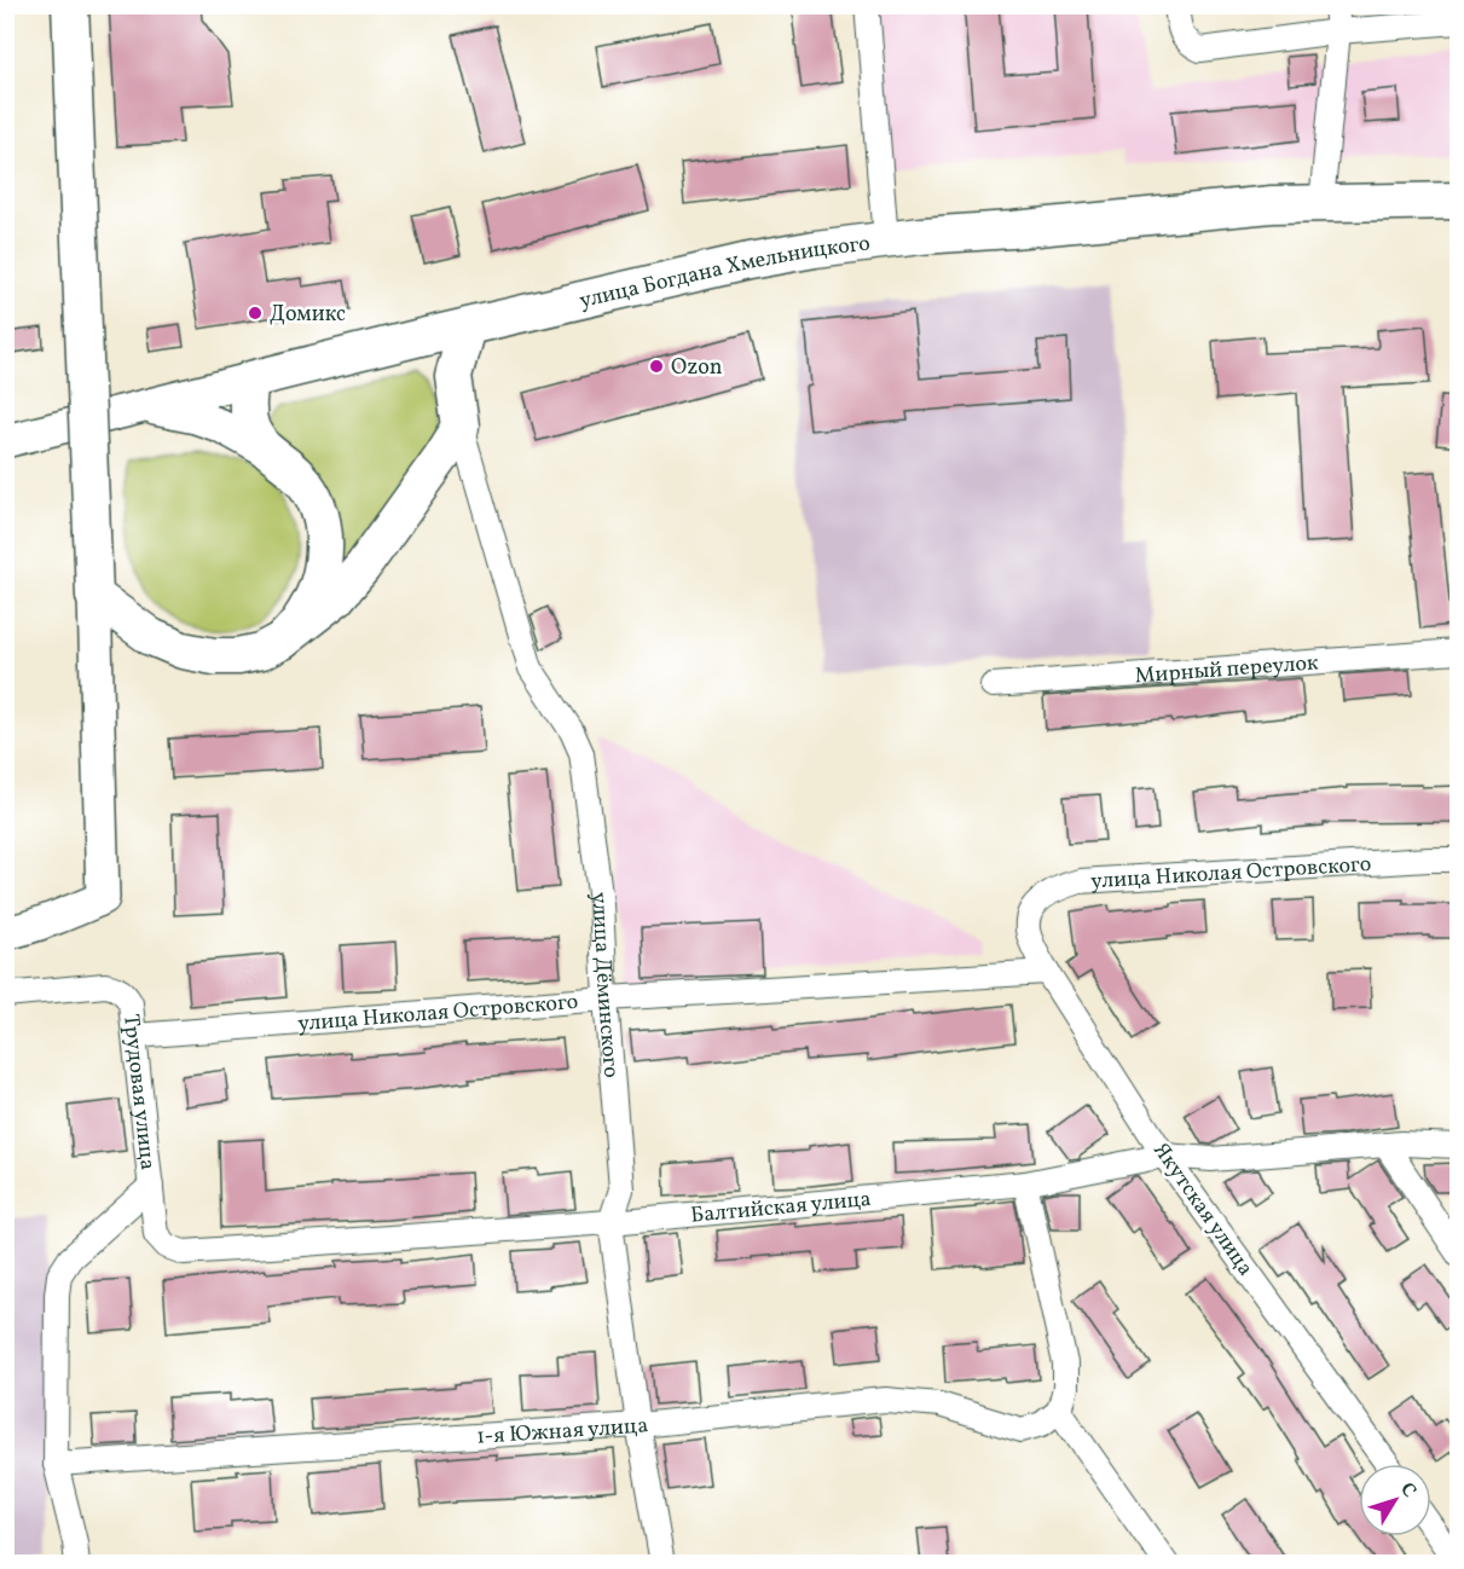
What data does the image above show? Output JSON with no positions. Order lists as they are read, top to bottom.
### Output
{
  "streets": {
    "main road": ["улица Богдана Хмельницкого"],
    "street": [
      "Мирный переулок",
      "улица Николая Островского",
      "улица Дёминского",
      "Трудовая улица",
      "Балтийская улица",
      "Якутская улица",
      "1-я Южная улица"
    ]
  },
  "crossings": [
    ["улица Николая Островского", "улица Дёминского"],
    ["улица Николая Островского", "Трудовая улица"],
    ["улица Николая Островского", "Якутская улица"],
    ["улица Дёминского", "Балтийская улица"],
    ["улица Дёминского", "1-я Южная улица"],
    ["Трудовая улица", "Балтийская улица"],
    ["Балтийская улица", "Якутская улица"]
  ],
  "places": ["Домикс", "Ozon"],
  "north": "top right"
}
